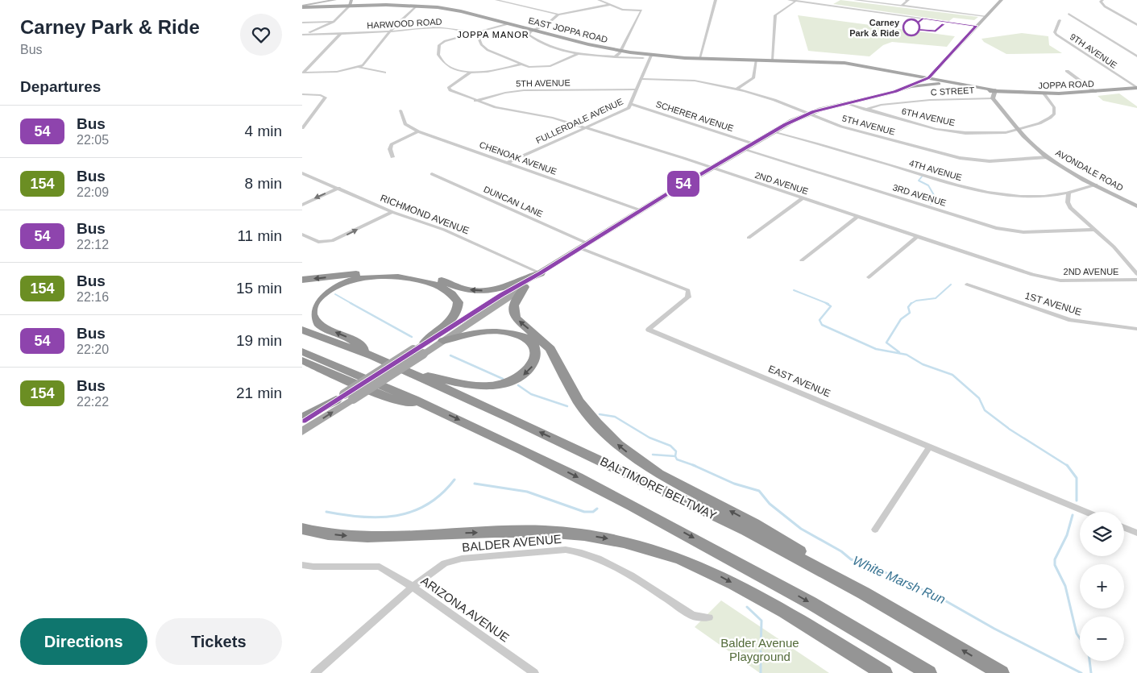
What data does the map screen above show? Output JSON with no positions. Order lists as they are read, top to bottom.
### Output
{
  "streets": {
    "highway": ["BALTIMORE BELTWAY"],
    "main road": ["EAST JOPPA ROAD", "JOPPA ROAD", "AVONDALE ROAD"],
    "street": [
      "HARWOOD ROAD",
      "9TH AVENUE",
      "5TH AVENUE",
      "C STREET",
      "SCHERER AVENUE",
      "6TH AVENUE",
      "FULLERDALE AVENUE",
      "CHENOAK AVENUE",
      "4TH AVENUE",
      "2ND AVENUE",
      "3RD AVENUE",
      "DUNCAN LANE",
      "RICHMOND AVENUE",
      "1ST AVENUE",
      "EAST AVENUE",
      "BALDER AVENUE",
      "ARIZONA AVENUE"
    ]
  },
  "crossings": [
    ["EAST JOPPA ROAD", "JOPPA ROAD"],
    ["EAST JOPPA ROAD", "FULLERDALE AVENUE"],
    ["9TH AVENUE", "JOPPA ROAD"],
    ["5TH AVENUE", "FULLERDALE AVENUE"],
    ["5TH AVENUE", "AVONDALE ROAD"],
    ["5TH AVENUE", "2ND AVENUE"],
    ["JOPPA ROAD", "6TH AVENUE"],
    ["C STREET", "6TH AVENUE"],
    ["C STREET", "AVONDALE ROAD"],
    ["SCHERER AVENUE", "FULLERDALE AVENUE"],
    ["6TH AVENUE", "AVONDALE ROAD"],
    ["FULLERDALE AVENUE", "CHENOAK AVENUE"],
    ["FULLERDALE AVENUE", "2ND AVENUE"],
    ["4TH AVENUE", "AVONDALE ROAD"],
    ["BALDER AVENUE", "ARIZONA AVENUE"]
  ],
  "districts": ["JOPPA MANOR"],
  "water": ["White Marsh Run"],
  "parks": ["Balder Avenue Playground"],
  "places": ["Carney Park & Ride"],
  "lines": ["bus line 54"],
  "page": {
    "heading": [
      ["Carney Park & Ride", "Bus"],
      "Departures"
    ],
    "on_map": "54",
    "list": [
      {
        "mark": "54",
        "name": "Bus",
        "note": "22:05",
        "value": "4 min"
      },
      {
        "mark": "154",
        "name": "Bus",
        "note": "22:09",
        "value": "8 min"
      },
      {
        "mark": "54",
        "name": "Bus",
        "note": "22:12",
        "value": "11 min"
      },
      {
        "mark": "154",
        "name": "Bus",
        "note": "22:16",
        "value": "15 min"
      },
      {
        "mark": "54",
        "name": "Bus",
        "note": "22:20",
        "value": "19 min"
      },
      {
        "mark": "154",
        "name": "Bus",
        "note": "22:22",
        "value": "21 min"
      }
    ],
    "map_buttons": ["+", "−"],
    "buttons": ["Directions", "Tickets"]
  }
}
